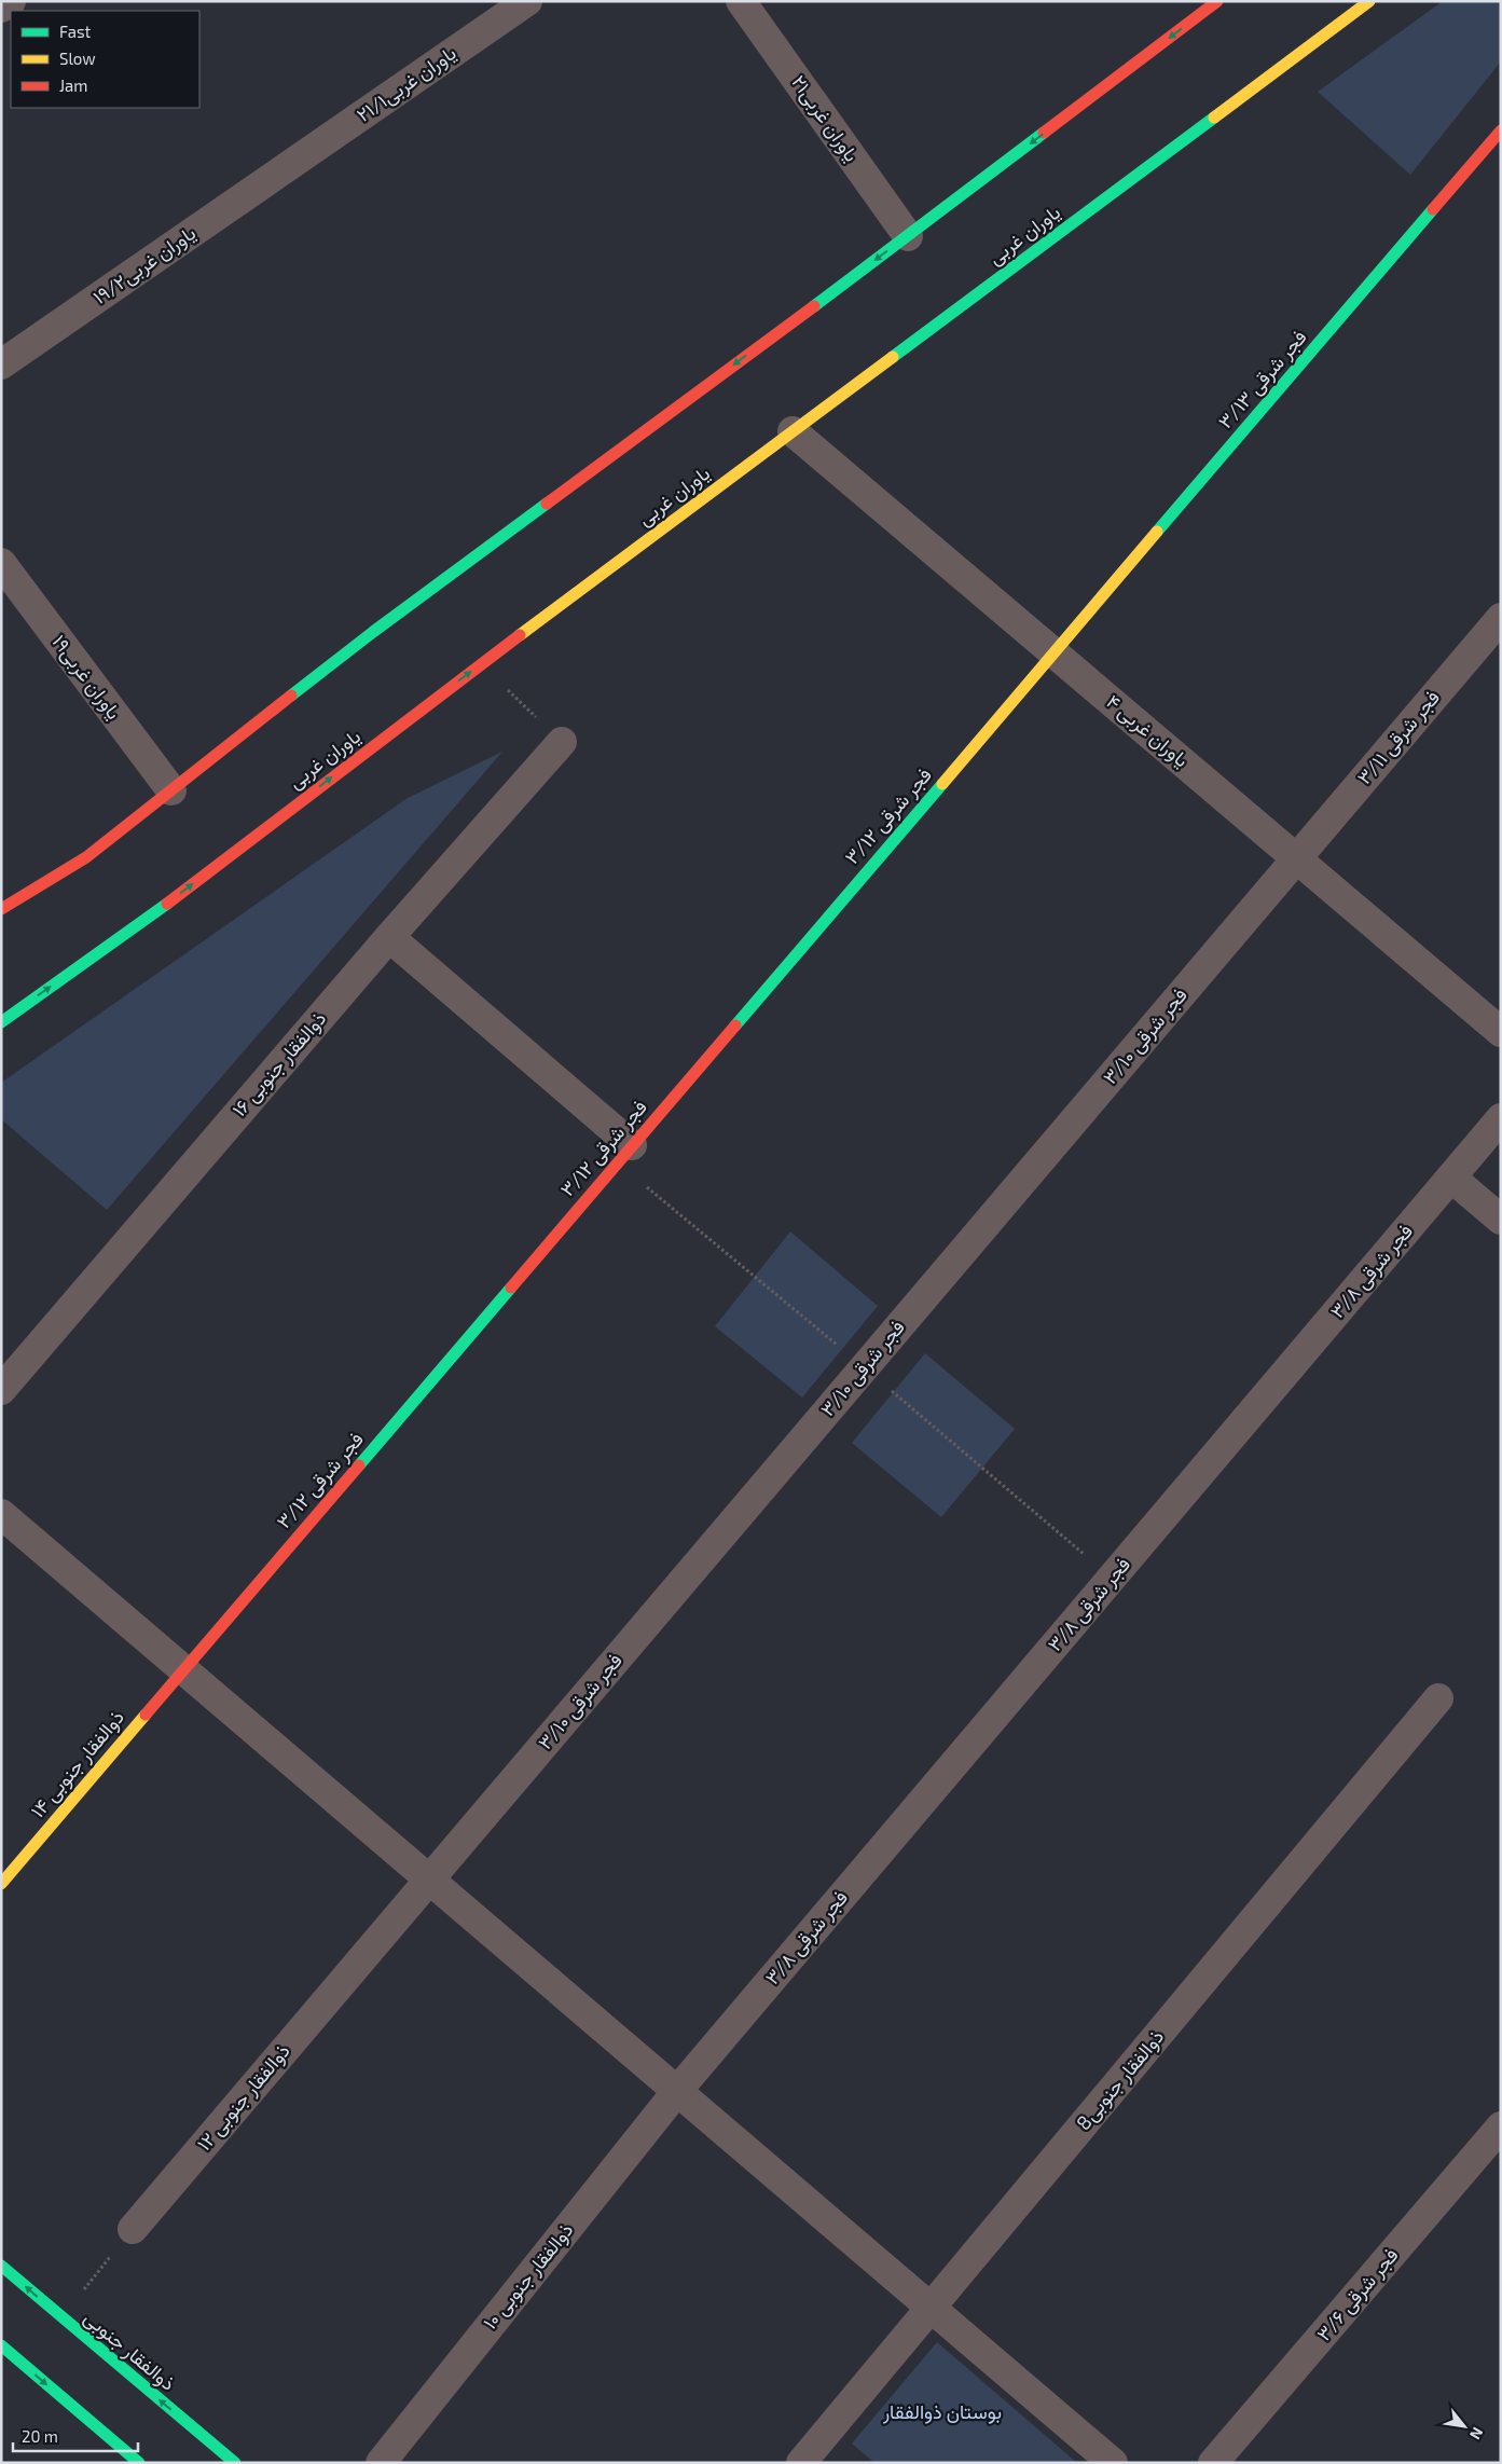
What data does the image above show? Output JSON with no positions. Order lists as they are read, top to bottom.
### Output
{
  "streets": {
    "main road": [
      "یاوران غربی",
      "۳/۱۳ فجر شرقی",
      "۳/۱۲ فجر شرقی",
      "۱۴ ذوالفقار جنوبی",
      "ذوالفقار جنوبی"
    ],
    "street": [
      "یاوران غربی۲۱/۱",
      "یاوران غربی۲۱",
      "یاوران غربی۱۹/۲",
      "یاوران غربی۱۹",
      "۴ یاوران غربی",
      "۳/۱۱ فجر شرقی",
      "۳/۱۰ فجر شرقی",
      "۱۶ ذوالفقار جنوبی",
      "۳/۸ فجر شرقی",
      "8ذوالفقار جنوبی",
      "۱۲ ذوالفقار جنوبی",
      "۱۰ ذوالفقار جنوبی",
      "۳/۶ فجر شرقی"
    ]
  },
  "crossings": [
    ["یاوران غربی۲۱/۱", "یاوران غربی۱۹/۲"],
    ["یاوران غربی", "۴ یاوران غربی"],
    ["۳/۱۳ فجر شرقی", "۴ یاوران غربی"],
    ["۳/۱۳ فجر شرقی", "۳/۱۲ فجر شرقی"],
    ["۴ یاوران غربی", "۳/۱۱ فجر شرقی"],
    ["۴ یاوران غربی", "۳/۱۲ فجر شرقی"],
    ["۴ یاوران غربی", "۳/۱۰ فجر شرقی"],
    ["۳/۱۱ فجر شرقی", "۳/۱۰ فجر شرقی"],
    ["۳/۱۲ فجر شرقی", "۱۴ ذوالفقار جنوبی"],
    ["۳/۱۰ فجر شرقی", "۱۲ ذوالفقار جنوبی"],
    ["۳/۸ فجر شرقی", "۱۰ ذوالفقار جنوبی"]
  ],
  "parks": ["بوستان ذوالفقار"],
  "legend": ["Fast", "Slow", "Jam"],
  "scale_bar": "20 m",
  "north": "bottom right"
}
